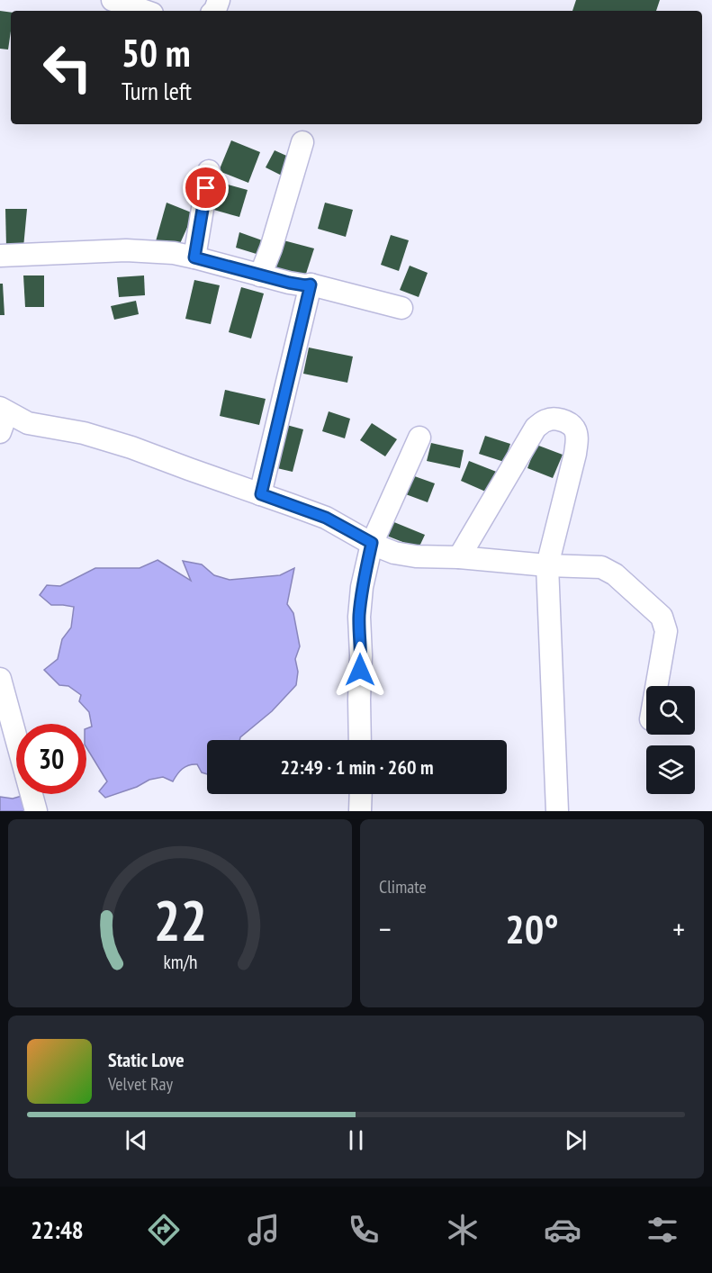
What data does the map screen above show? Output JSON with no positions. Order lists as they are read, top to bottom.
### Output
{
  "page": {
    "turn": ["50 m", "Turn left"],
    "limit": "30",
    "trip": "22:49 · 1 min · 260 m",
    "tile": "Climate",
    "heat": ["−", "20°", "+"],
    "song": ["Static Love", "Velvet Ray"],
    "tabs": "22:48",
    "gauge": ["22", "km/h"]
  }
}
